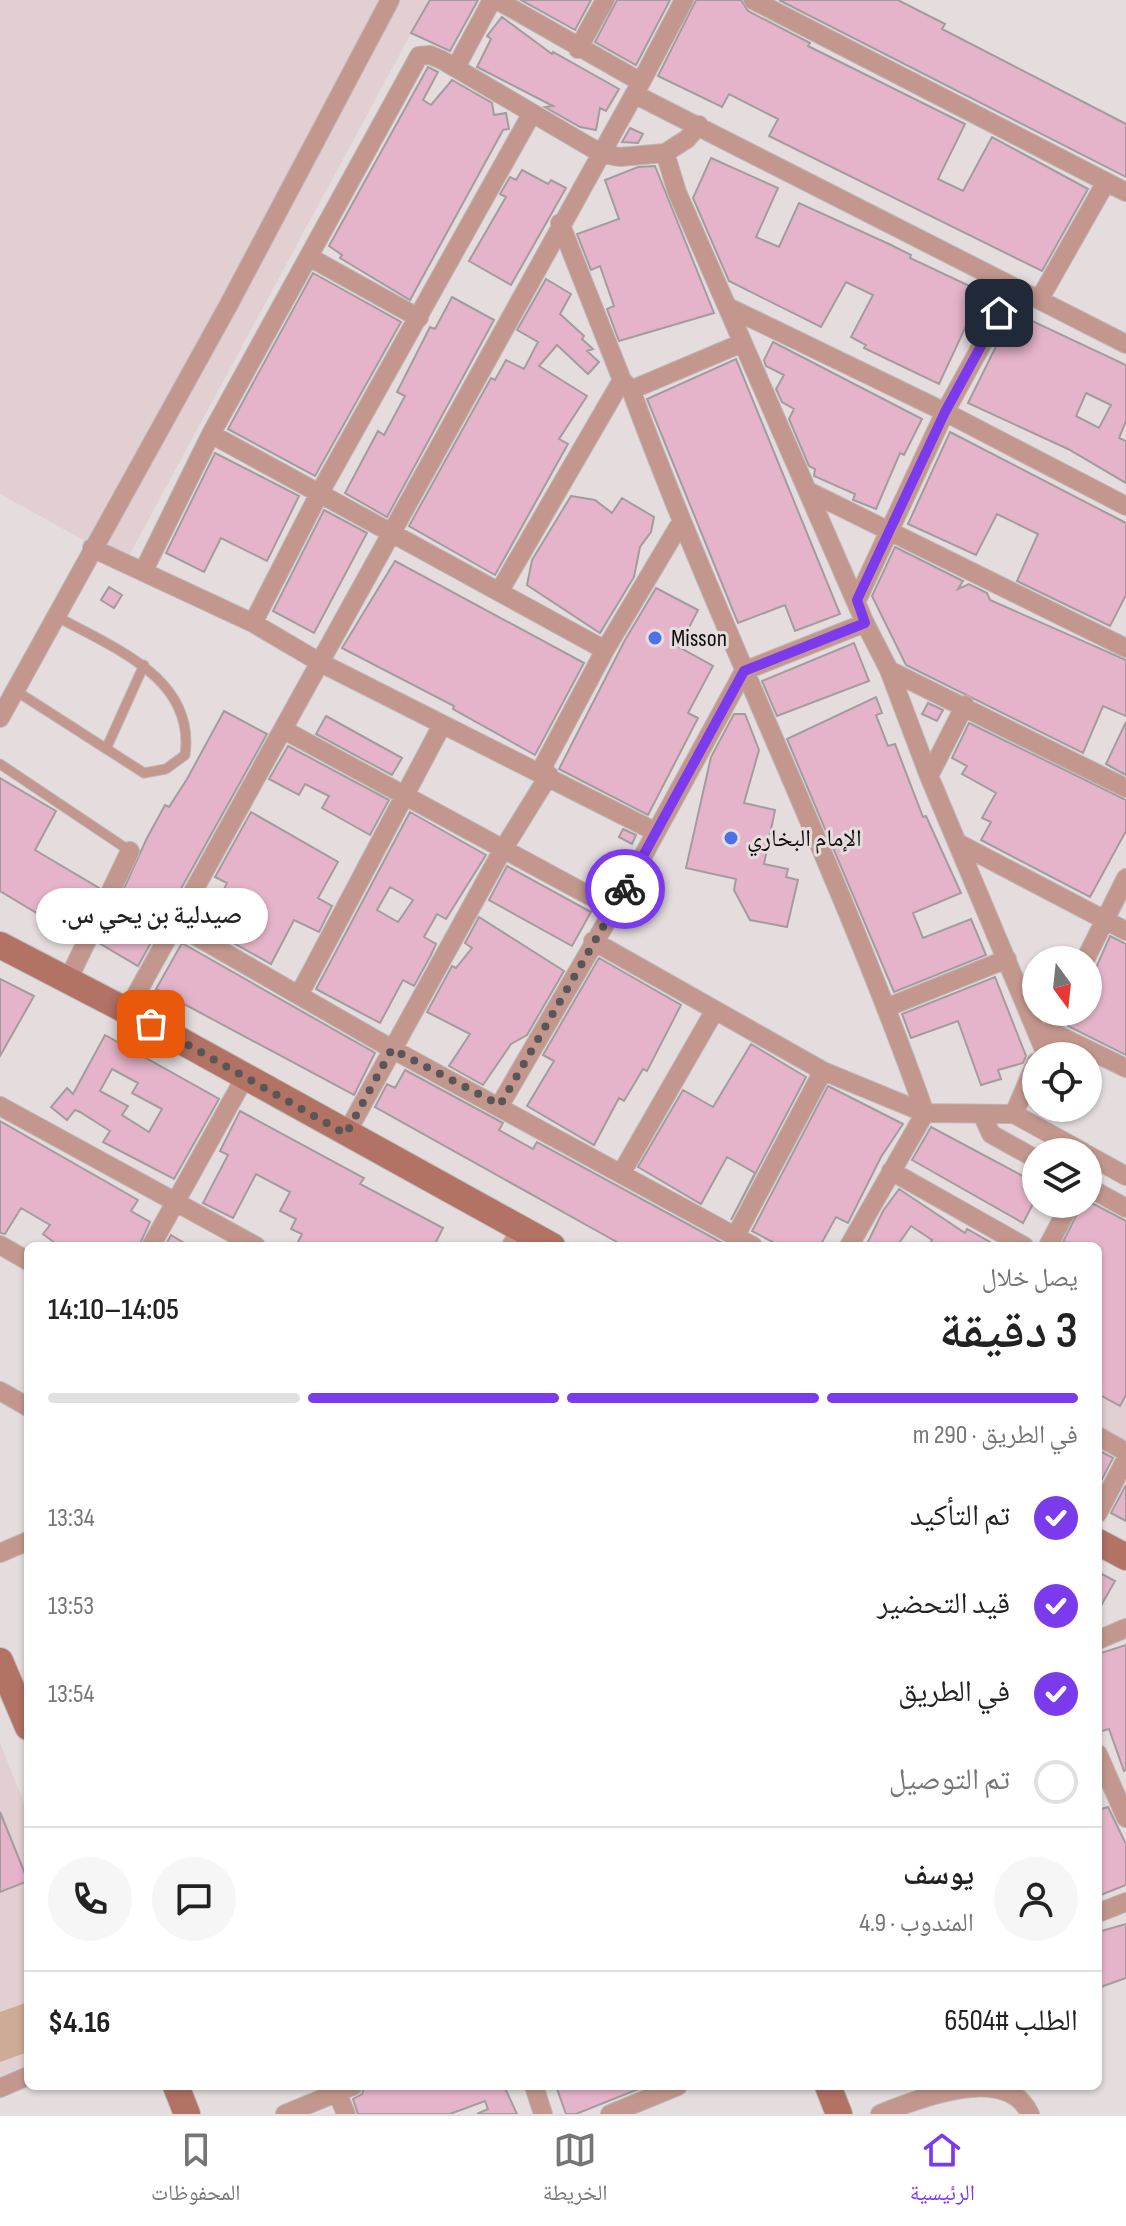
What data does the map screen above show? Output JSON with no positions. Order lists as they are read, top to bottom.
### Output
{
  "places": ["Misson", "الإمام البخاري", "صيدلية بن يحي س."],
  "north": "bottom",
  "page": {
    "bubble": "صيدلية بن يحي س.",
    "heading": ["3 دقيقة", "يصل خلال", "14:05–14:10"],
    "panel": [
      "يوسف",
      "المندوب · 4.9",
      "الطلب #6504",
      "$4.16"
    ],
    "bar": "في الطريق · 290 m",
    "list": [
      ["تم التأكيد", "13:34"],
      ["قيد التحضير", "13:53"],
      ["في الطريق", "13:54"],
      "تم التوصيل"
    ],
    "tabs": ["الرئيسية", "الخريطة", "المحفوظات"]
  }
}
